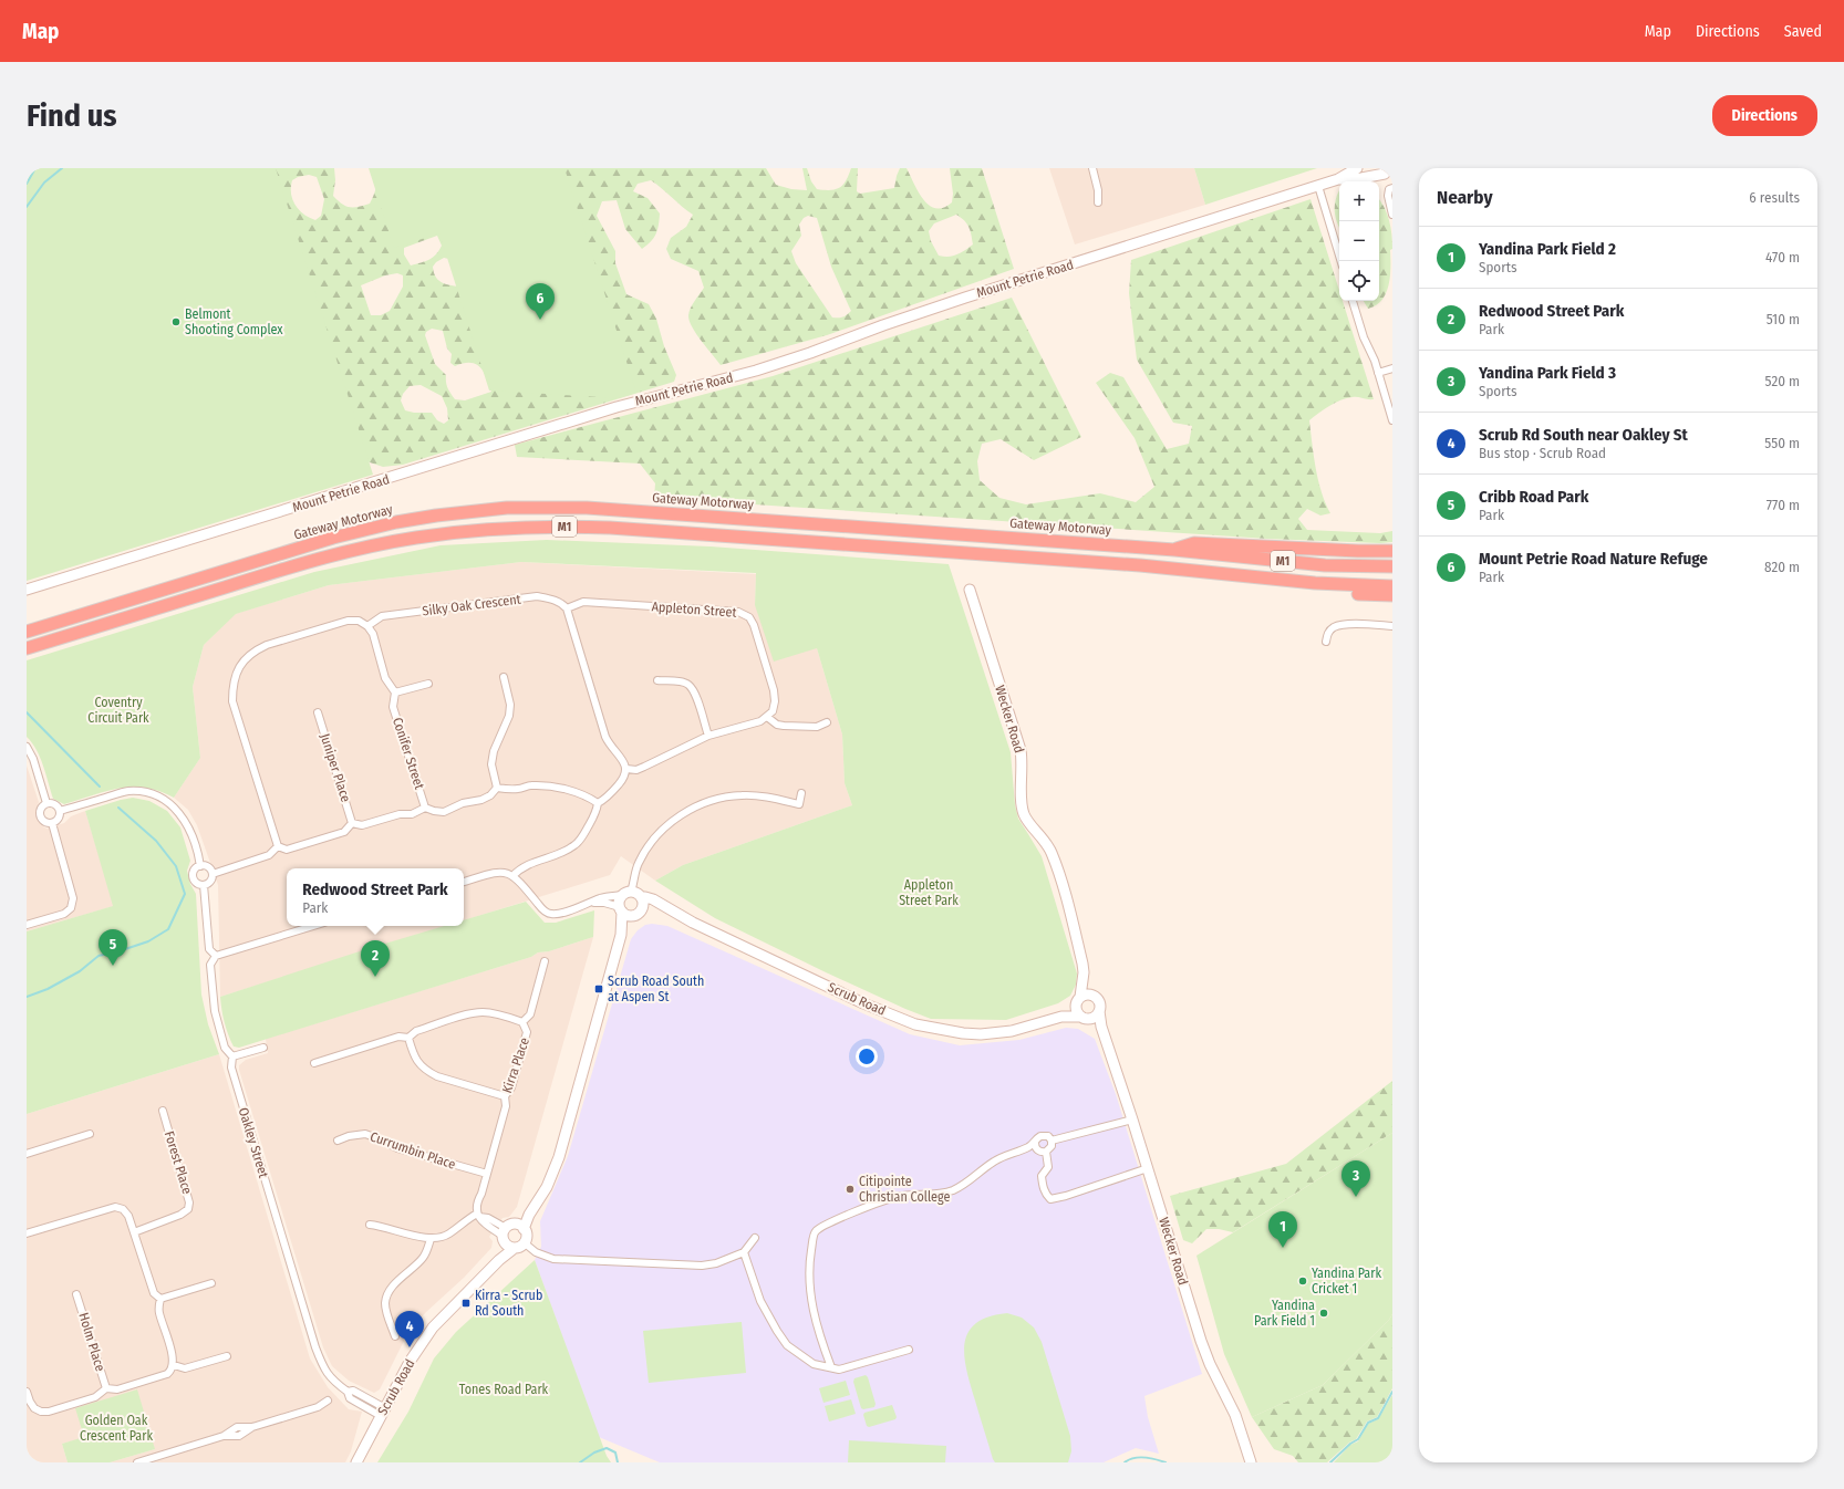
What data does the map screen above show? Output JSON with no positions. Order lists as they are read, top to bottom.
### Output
{
  "streets": {
    "highway": ["Gateway Motorway", "M1"],
    "street": [
      "Mount Petrie Road",
      "Silky Oak Crescent",
      "Appleton Street",
      "Wecker Road",
      "Conifer Street",
      "Juniper Place",
      "Scrub Road",
      "Kirra Place",
      "Oakley Street",
      "Currumbin Place",
      "Forest Place",
      "Holm Place"
    ]
  },
  "crossings": [
    ["Silky Oak Crescent", "Appleton Street"],
    ["Silky Oak Crescent", "Conifer Street"],
    ["Wecker Road", "Scrub Road"],
    ["Scrub Road", "Oakley Street"],
    ["Kirra Place", "Currumbin Place"]
  ],
  "parks": [
    "Coventry Circuit Park",
    "Appleton Street Park",
    "Tones Road Park",
    "Golden Oak Crescent Park"
  ],
  "places": {
    "other": [
      "Belmont Shooting Complex",
      "Citipointe Christian College",
      "Yandina Park Cricket 1",
      "Yandina Park Field 1"
    ],
    "transit": ["Scrub Road South at Aspen St", "Kirra - Scrub Rd South"]
  },
  "page": {
    "header": "Map",
    "nav": ["Map", "Directions", "Saved"],
    "buttons": "Directions",
    "title": "Find us",
    "heading": ["Nearby", "6 results"],
    "map_buttons": ["+", "−"],
    "list": [
      {
        "mark": "1",
        "name": "Yandina Park Field 2",
        "note": "Sports",
        "value": "470 m"
      },
      {
        "mark": "2",
        "name": "Redwood Street Park",
        "note": "Park",
        "value": "510 m"
      },
      {
        "mark": "3",
        "name": "Yandina Park Field 3",
        "note": "Sports",
        "value": "520 m"
      },
      {
        "mark": "4",
        "name": "Scrub Rd South near Oakley St",
        "note": "Bus stop · Scrub Road",
        "value": "550 m"
      },
      {
        "mark": "5",
        "name": "Cribb Road Park",
        "note": "Park",
        "value": "770 m"
      },
      {
        "mark": "6",
        "name": "Mount Petrie Road Nature Refuge",
        "note": "Park",
        "value": "820 m"
      }
    ],
    "pins": [
      "6",
      "5",
      "2",
      "3",
      "1",
      "4"
    ],
    "popup": ["Redwood Street Park", "Park"]
  }
}
